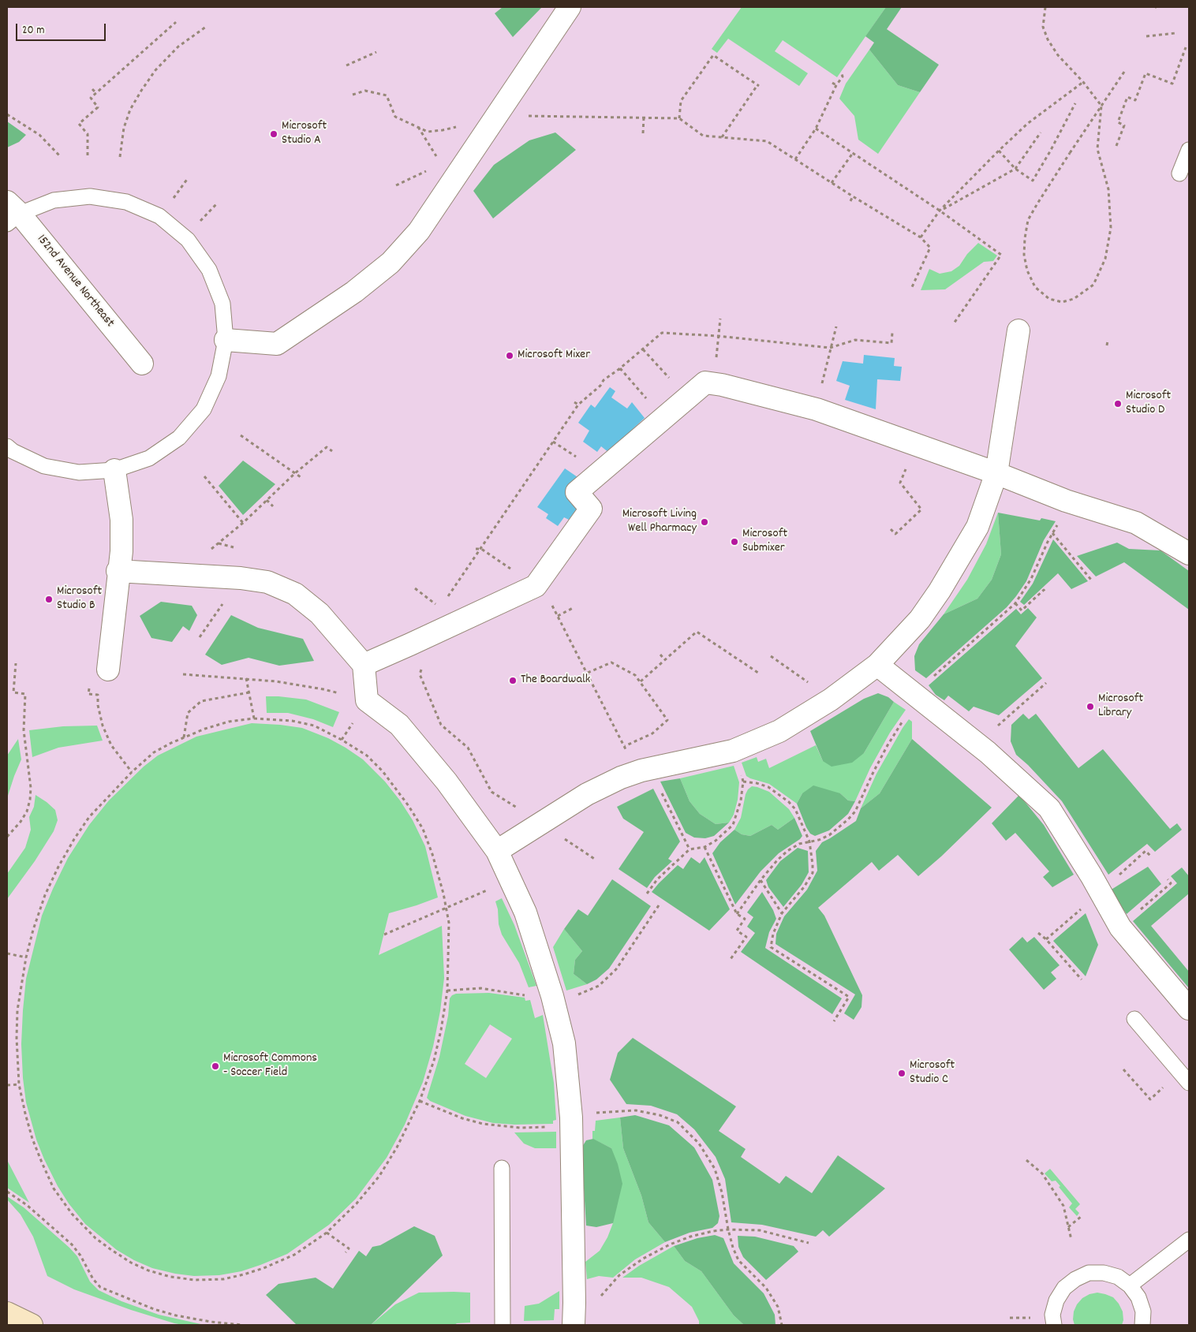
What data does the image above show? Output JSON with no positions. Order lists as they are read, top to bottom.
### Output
{
  "streets": {
    "street": ["152nd Avenue Northeast"]
  },
  "places": [
    "Microsoft Studio A",
    "Microsoft Mixer",
    "Microsoft Studio D",
    "Microsoft Living Well Pharmacy",
    "Microsoft Submixer",
    "Microsoft Studio B",
    "The Boardwalk",
    "Microsoft Library",
    "Microsoft Commons - Soccer Field",
    "Microsoft Studio C"
  ],
  "scale_bar": "20 m"
}
